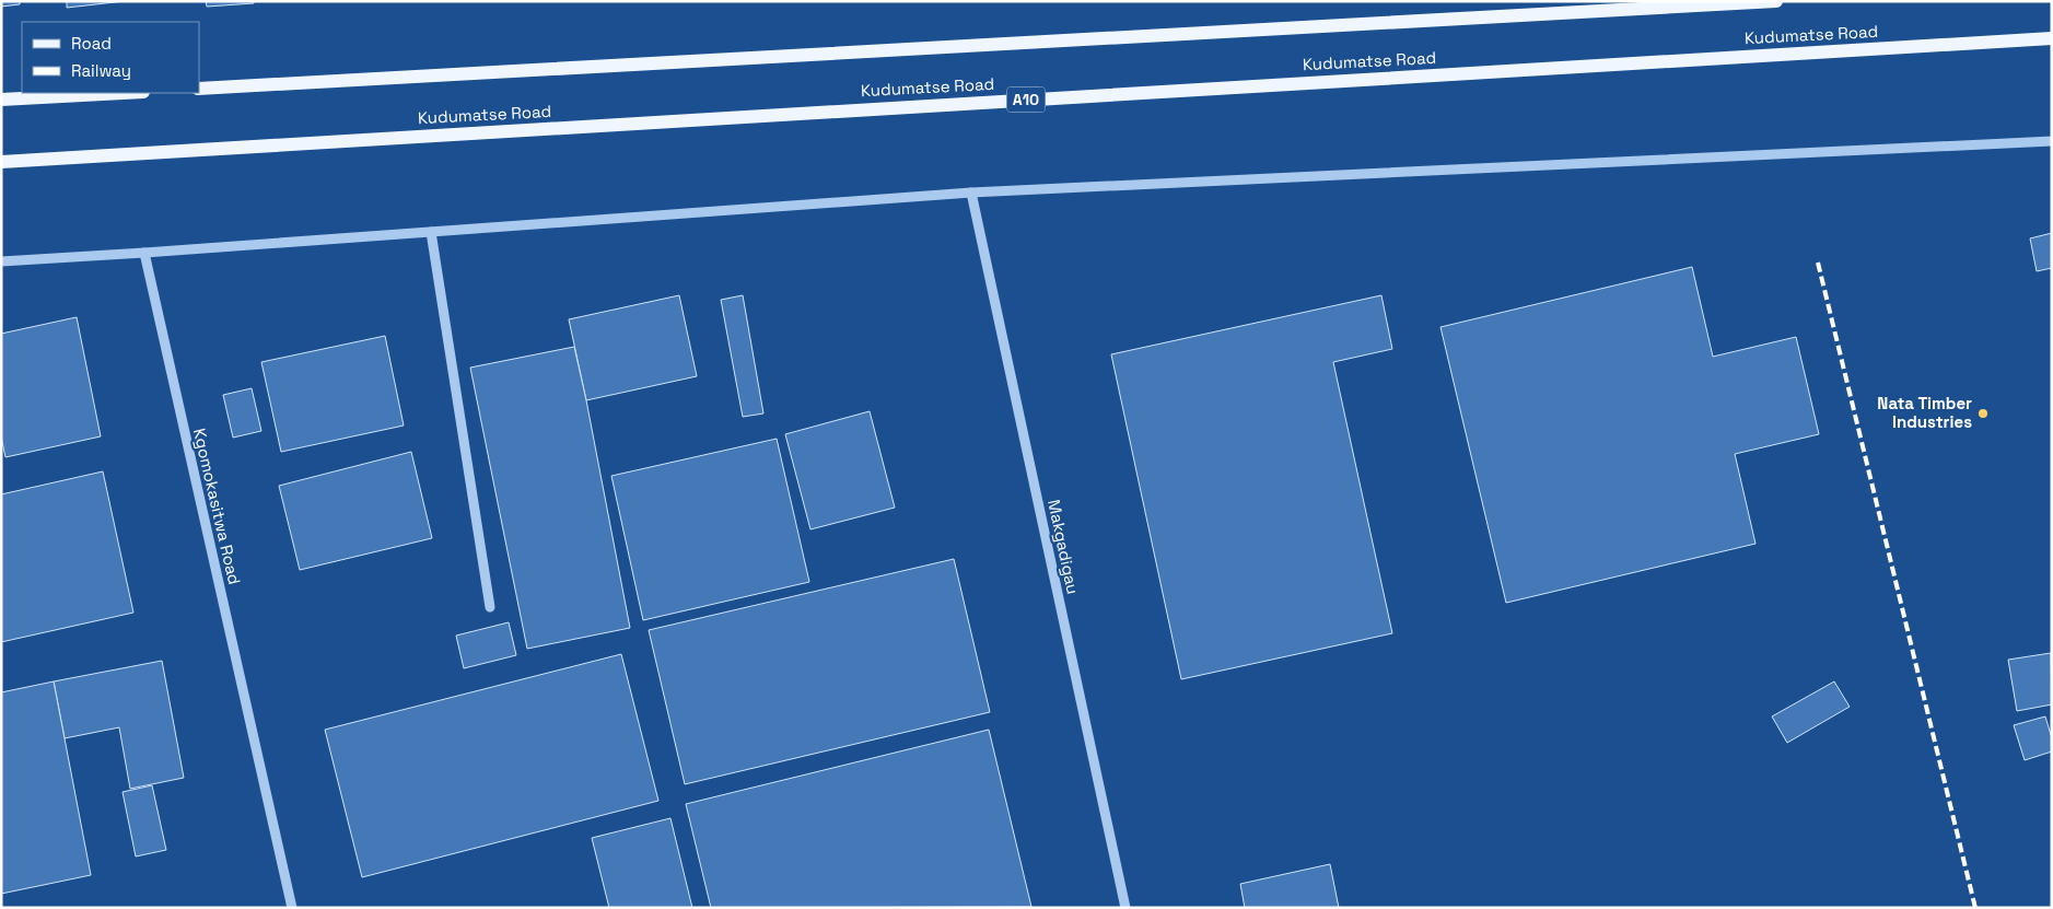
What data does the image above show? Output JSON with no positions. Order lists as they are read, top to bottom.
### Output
{
  "streets": {
    "main road": ["Kudumatse Road", "A10"],
    "street": ["Kgomokasitwa Road", "Makgadigau"]
  },
  "places": ["Nata Timber Industries"],
  "legend": ["Road", "Railway"]
}
